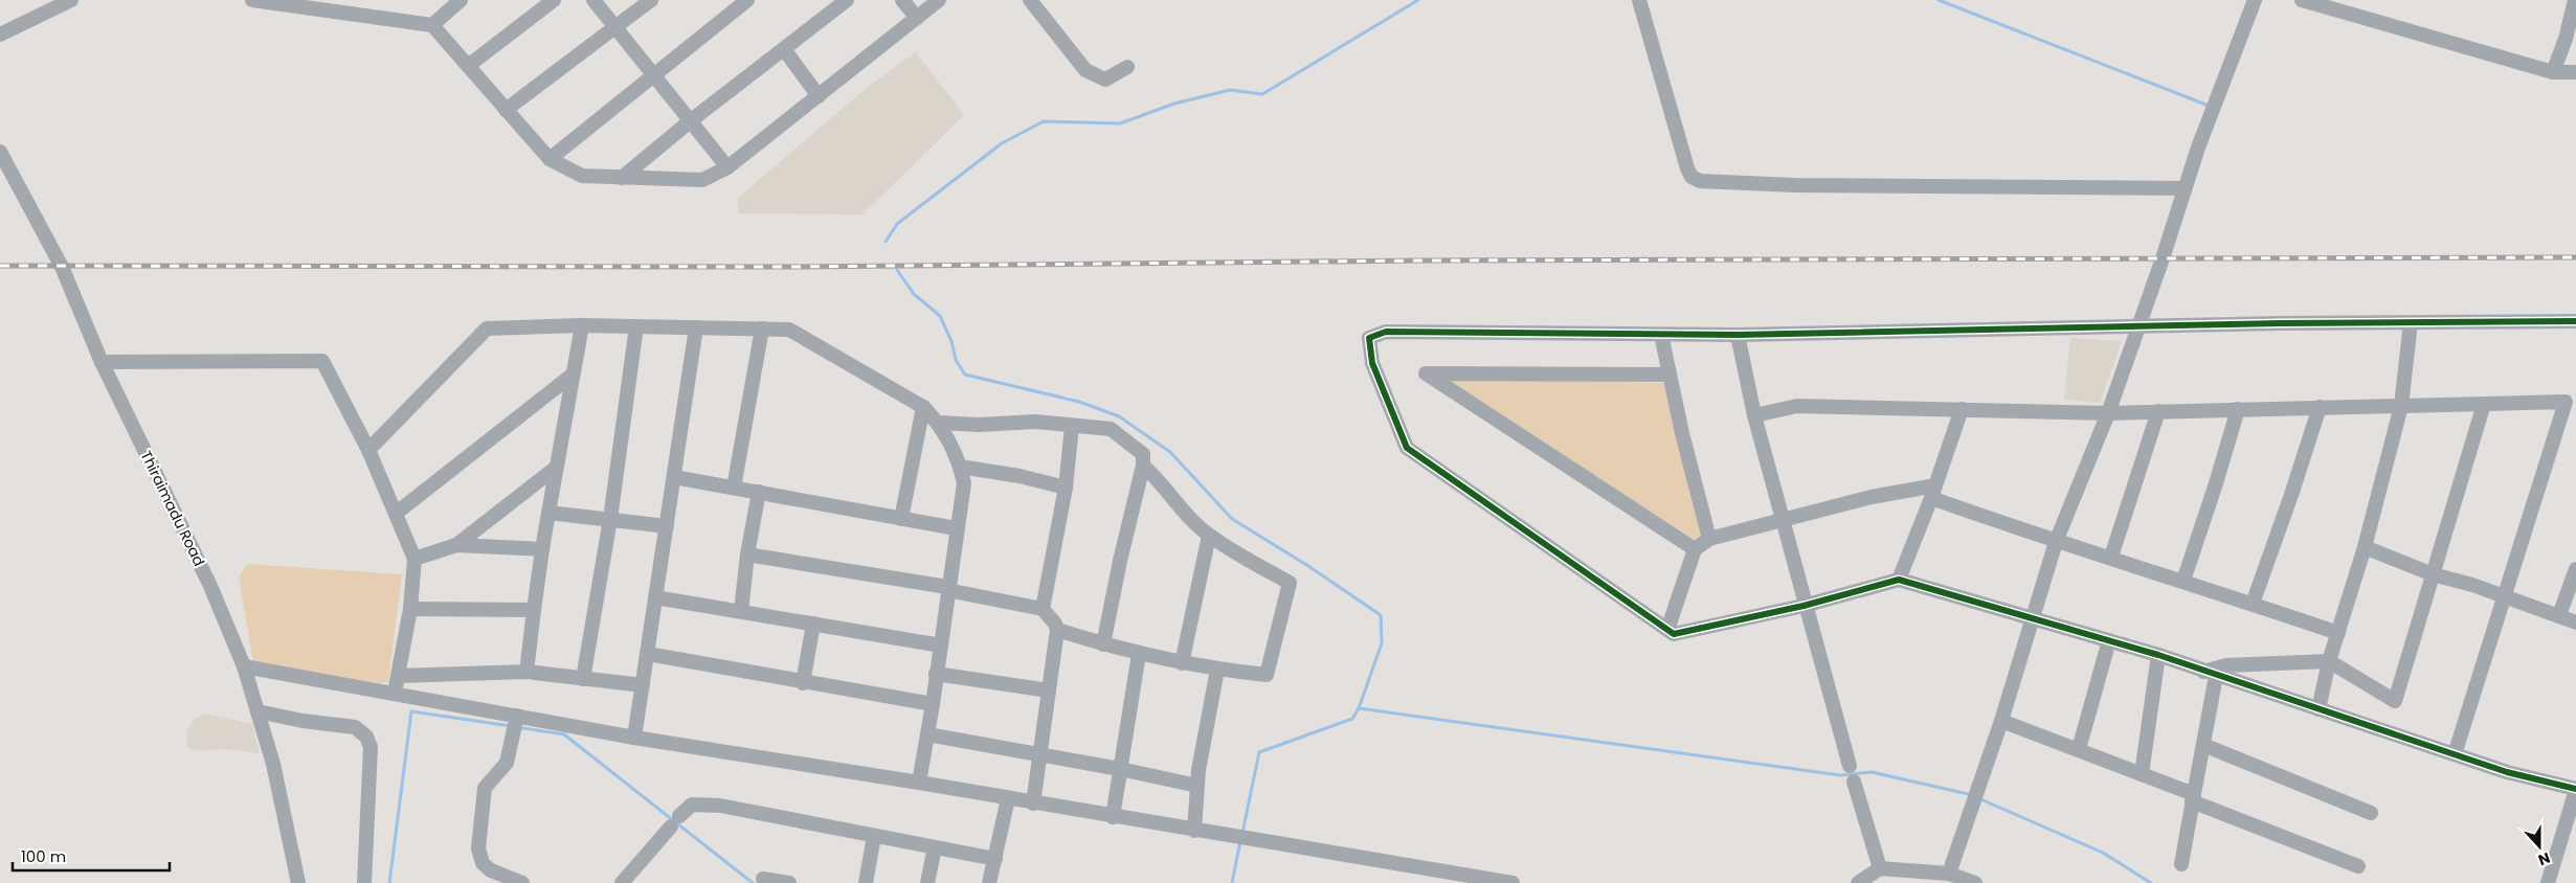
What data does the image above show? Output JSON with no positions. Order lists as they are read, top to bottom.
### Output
{
  "streets": {
    "street": ["Thiraimadu Road"]
  },
  "scale_bar": "100 m",
  "north": "bottom"
}
